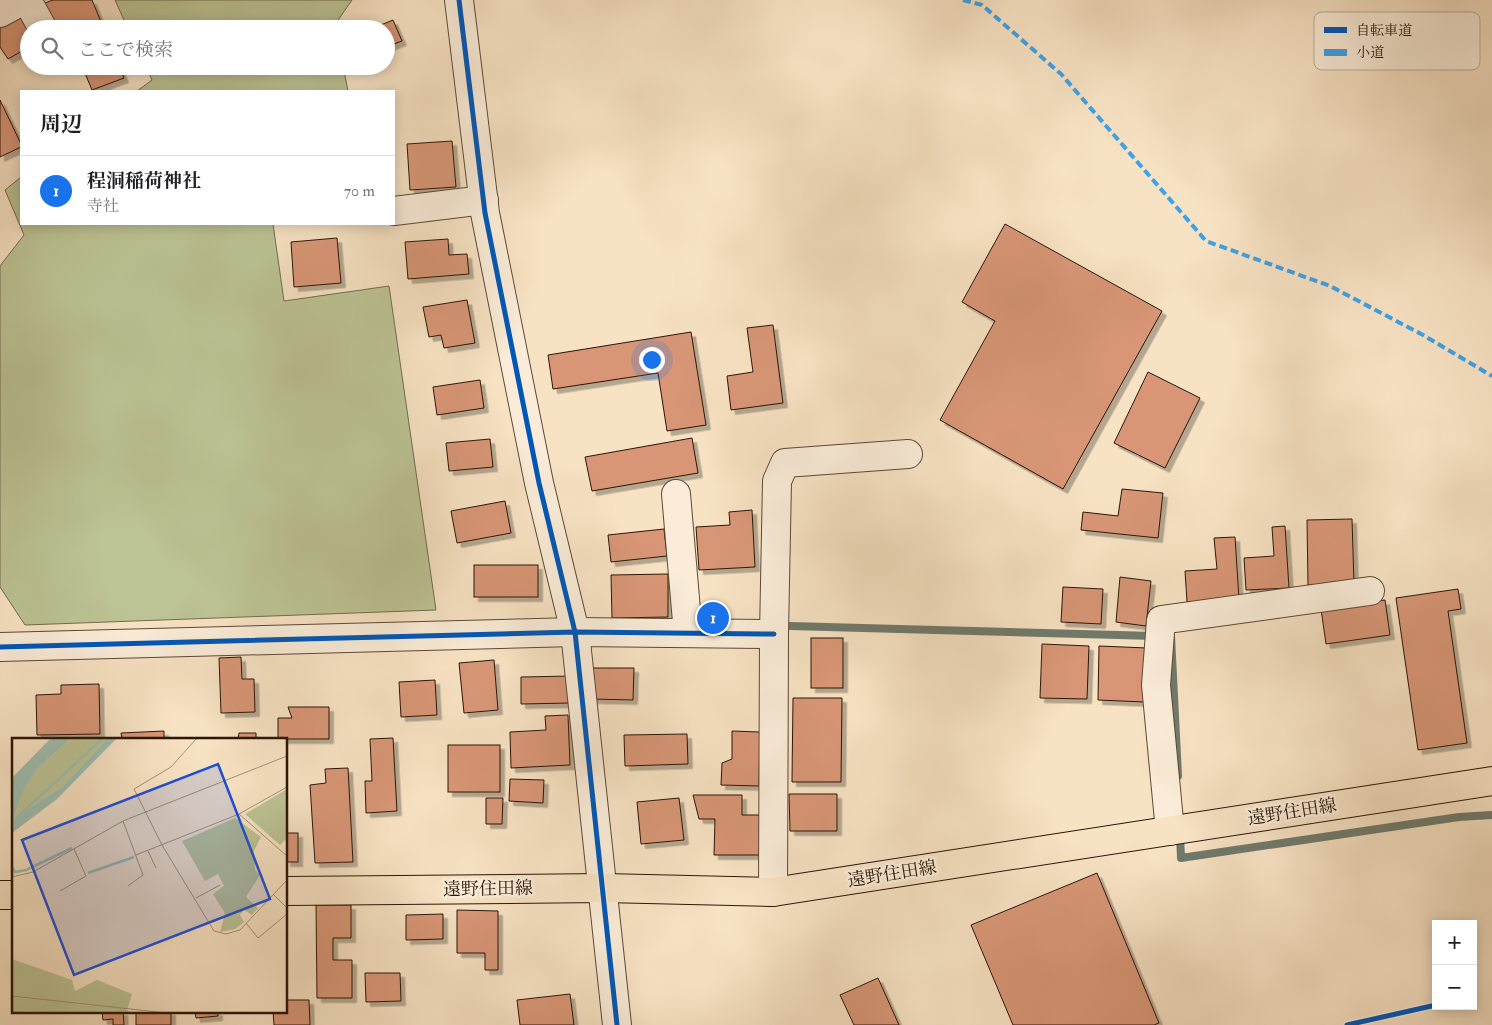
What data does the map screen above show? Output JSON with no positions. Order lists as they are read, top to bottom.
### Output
{
  "streets": {
    "main road": ["遠野住田線"]
  },
  "legend": ["自転車道", "小道"],
  "page": {
    "search": "ここで検索",
    "heading": "周辺",
    "list": [
      {
        "mark": "1",
        "name": "程洞稲荷神社",
        "note": "寺社",
        "value": "70 m"
      }
    ],
    "pins": "1",
    "map_buttons": ["+", "−"]
  }
}
